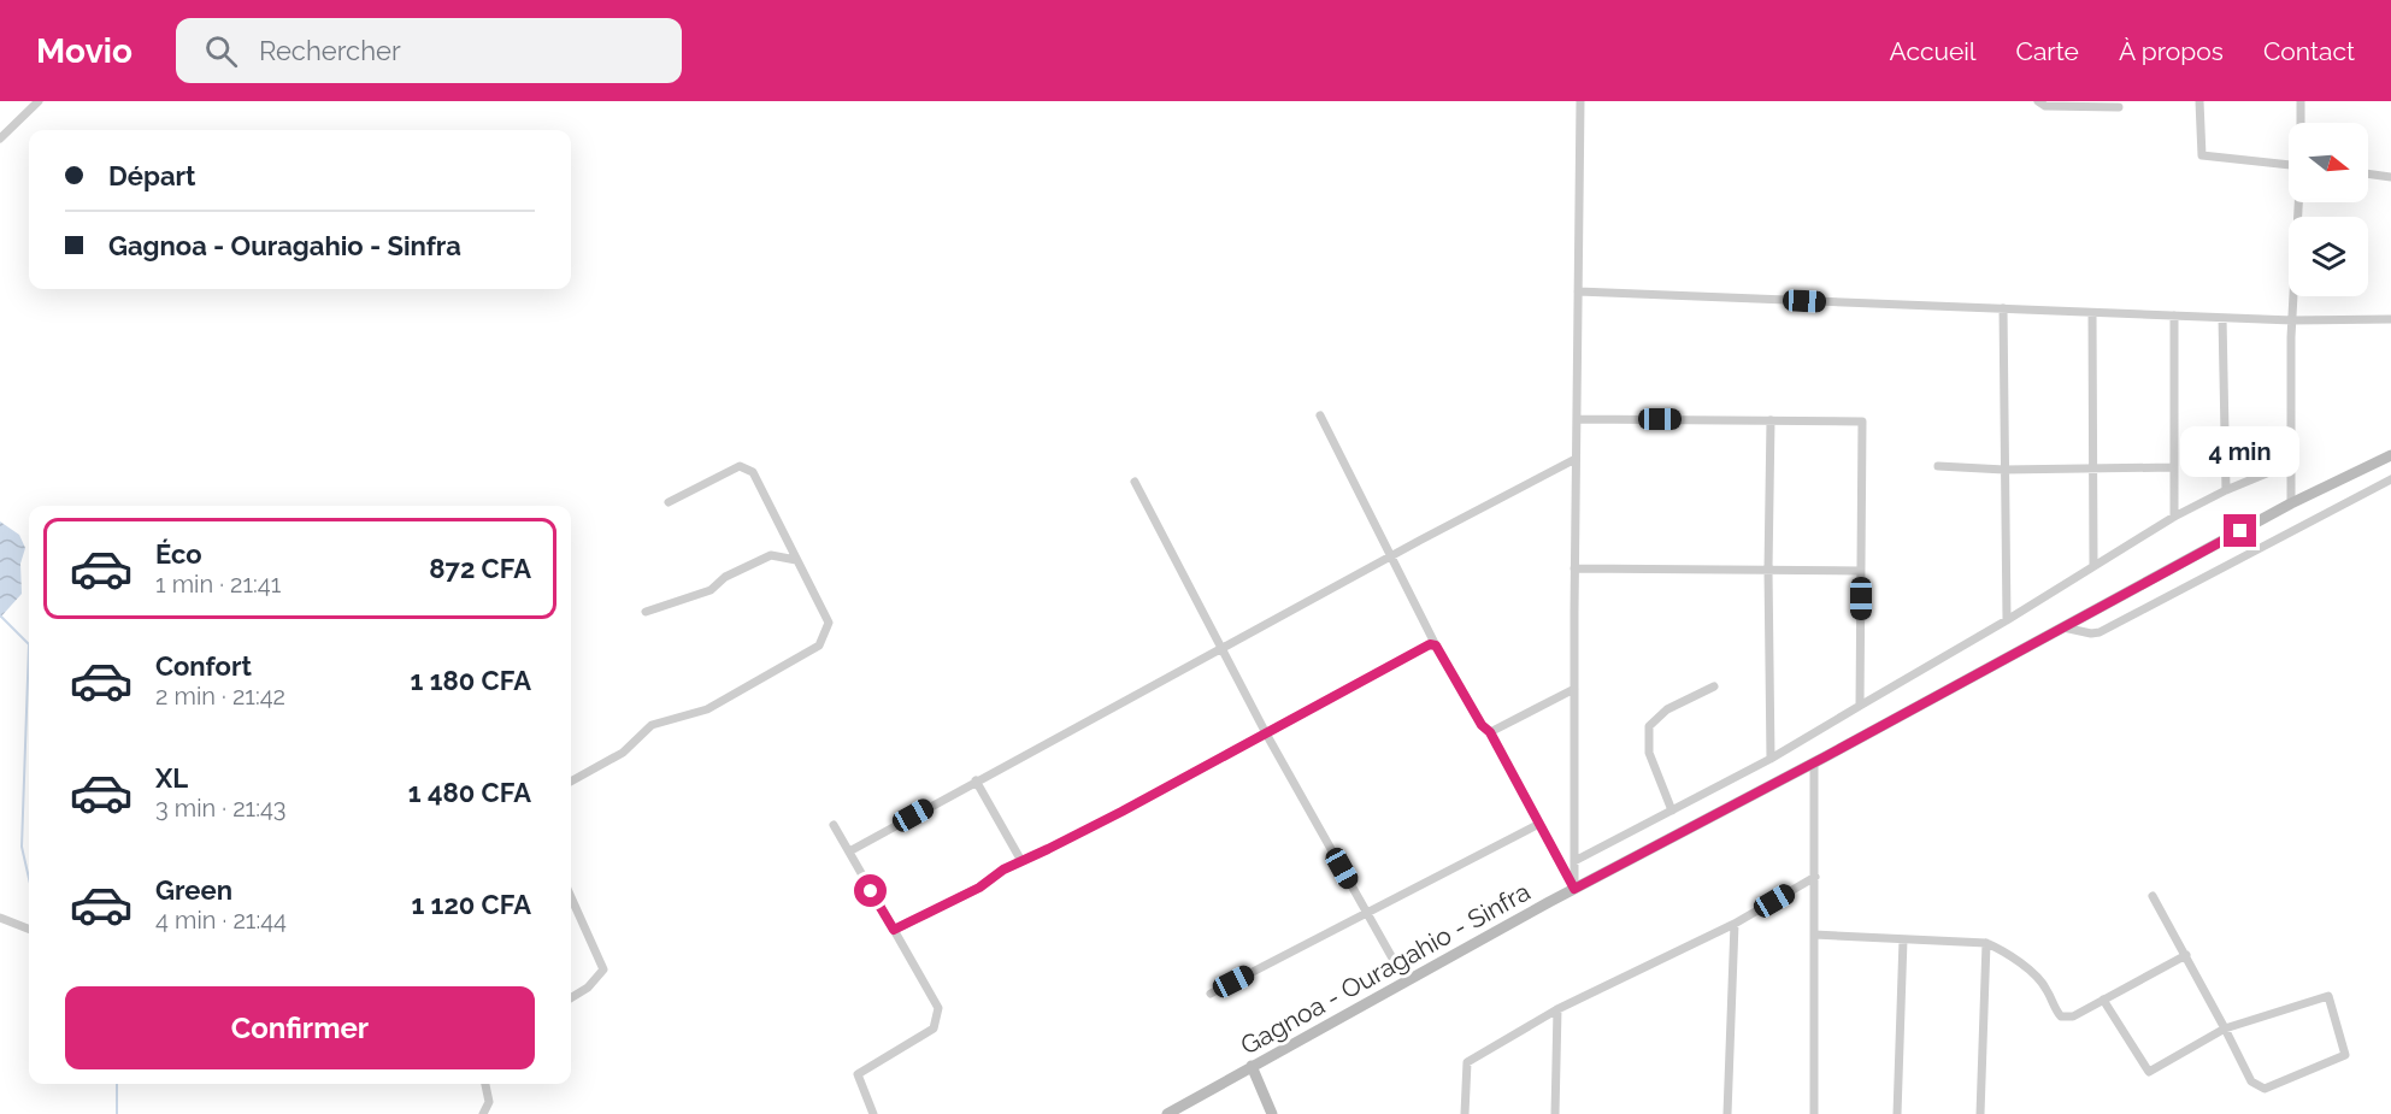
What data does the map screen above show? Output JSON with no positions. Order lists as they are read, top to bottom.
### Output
{
  "streets": {
    "main road": ["Gagnoa - Ouragahio - Sinfra"]
  },
  "north": "right",
  "page": {
    "header": "Movio",
    "search": "Rechercher",
    "nav": [
      "Accueil",
      "Carte",
      "À propos",
      "Contact"
    ],
    "banner": ["Départ", "Gagnoa - Ouragahio - Sinfra"],
    "bubble": "4 min",
    "list": [
      {
        "name": "Éco",
        "note": "1 min · 21:41",
        "value": "872 CFA"
      },
      {
        "name": "Confort",
        "note": "2 min · 21:42",
        "value": "1 180 CFA"
      },
      {
        "name": "XL",
        "note": "3 min · 21:43",
        "value": "1 480 CFA"
      },
      {
        "name": "Green",
        "note": "4 min · 21:44",
        "value": "1 120 CFA"
      }
    ],
    "buttons": "Confirmer"
  }
}
